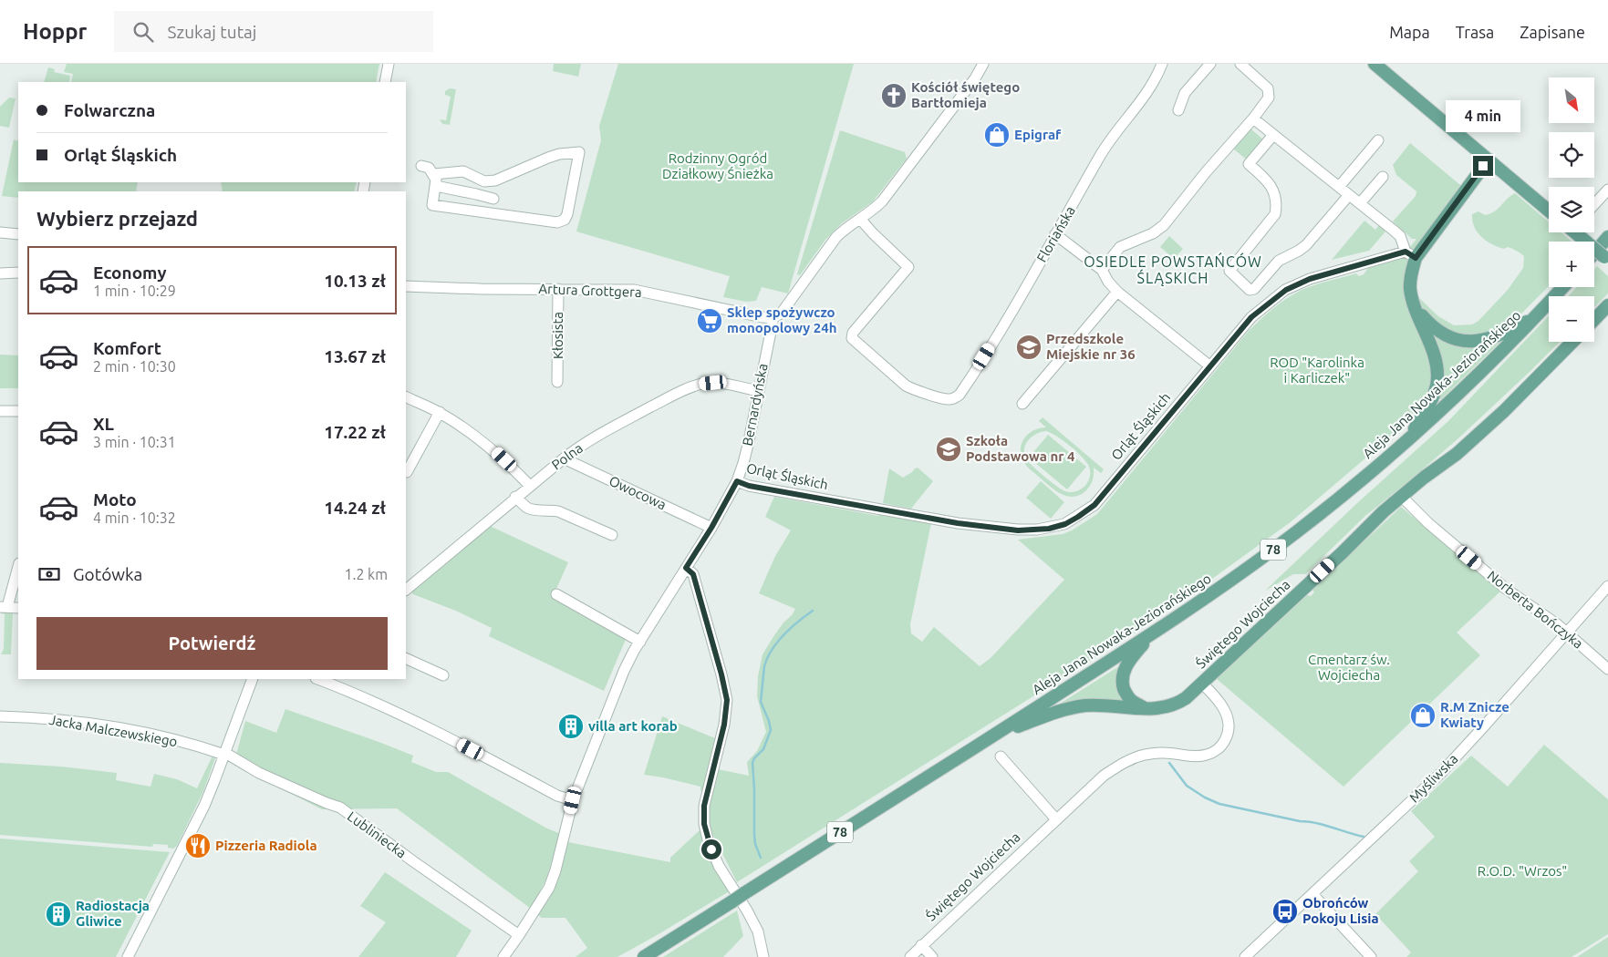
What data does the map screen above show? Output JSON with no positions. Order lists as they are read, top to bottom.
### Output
{
  "streets": {
    "main road": ["Aleja Jana Nowaka-Jeziorańskiego", "78", "Świętego Wojciecha"],
    "street": [
      "Floriańska",
      "Artura Grottgera",
      "Kłosista",
      "Bernardyńska",
      "Orląt Śląskich",
      "Polna",
      "Owocowa",
      "Norberta Bończyka",
      "Jacka Malczewskiego",
      "Myśliwska",
      "Lubliniecka"
    ]
  },
  "crossings": [
    ["Artura Grottgera", "Kłosista"],
    ["Artura Grottgera", "Bernardyńska"],
    ["Bernardyńska", "Orląt Śląskich"],
    ["Bernardyńska", "Polna"],
    ["Bernardyńska", "Owocowa"],
    ["Bernardyńska", "Lubliniecka"],
    ["Polna", "Owocowa"],
    ["Norberta Bończyka", "Świętego Wojciecha"],
    ["Norberta Bończyka", "Myśliwska"],
    ["Jacka Malczewskiego", "Lubliniecka"]
  ],
  "districts": ["OSIEDLE POWSTAŃCÓW ŚLĄSKICH"],
  "parks": [
    "Rodzinny Ogród Działkowy Śnieżka",
    "ROD \"Karolinka i Karliczek\"",
    "Cmentarz św. Wojciecha",
    "R.O.D. \"Wrzos\""
  ],
  "places": {
    "church": ["Kościół świętego Bartłomieja"],
    "shop": ["Epigraf", "R.M Znicze Kwiaty"],
    "supermarket": ["Sklep spożywczo monopolowy 24h"],
    "school or university": ["Przedszkole Miejskie nr 36", "Szkoła Podstawowa nr 4"],
    "building": ["villa art korab", "Radiostacja Gliwice"],
    "restaurant": ["Pizzeria Radiola"],
    "bus stop": ["Obrońców Pokoju Lisia"]
  },
  "north": "bottom right",
  "page": {
    "header": "Hoppr",
    "search": "Szukaj tutaj",
    "nav": ["Mapa", "Trasa", "Zapisane"],
    "map_buttons": ["+", "−"],
    "banner": ["Folwarczna", "Orląt Śląskich"],
    "bubble": "4 min",
    "heading": "Wybierz przejazd",
    "list": [
      {
        "name": "Economy",
        "note": "1 min · 10:29",
        "value": "10.13 zł"
      },
      {
        "name": "Komfort",
        "note": "2 min · 10:30",
        "value": "13.67 zł"
      },
      {
        "name": "XL",
        "note": "3 min · 10:31",
        "value": "17.22 zł"
      },
      {
        "name": "Moto",
        "note": "4 min · 10:32",
        "value": "14.24 zł"
      }
    ],
    "pay": ["Gotówka", "1.2 km"],
    "buttons": "Potwierdź"
  }
}
